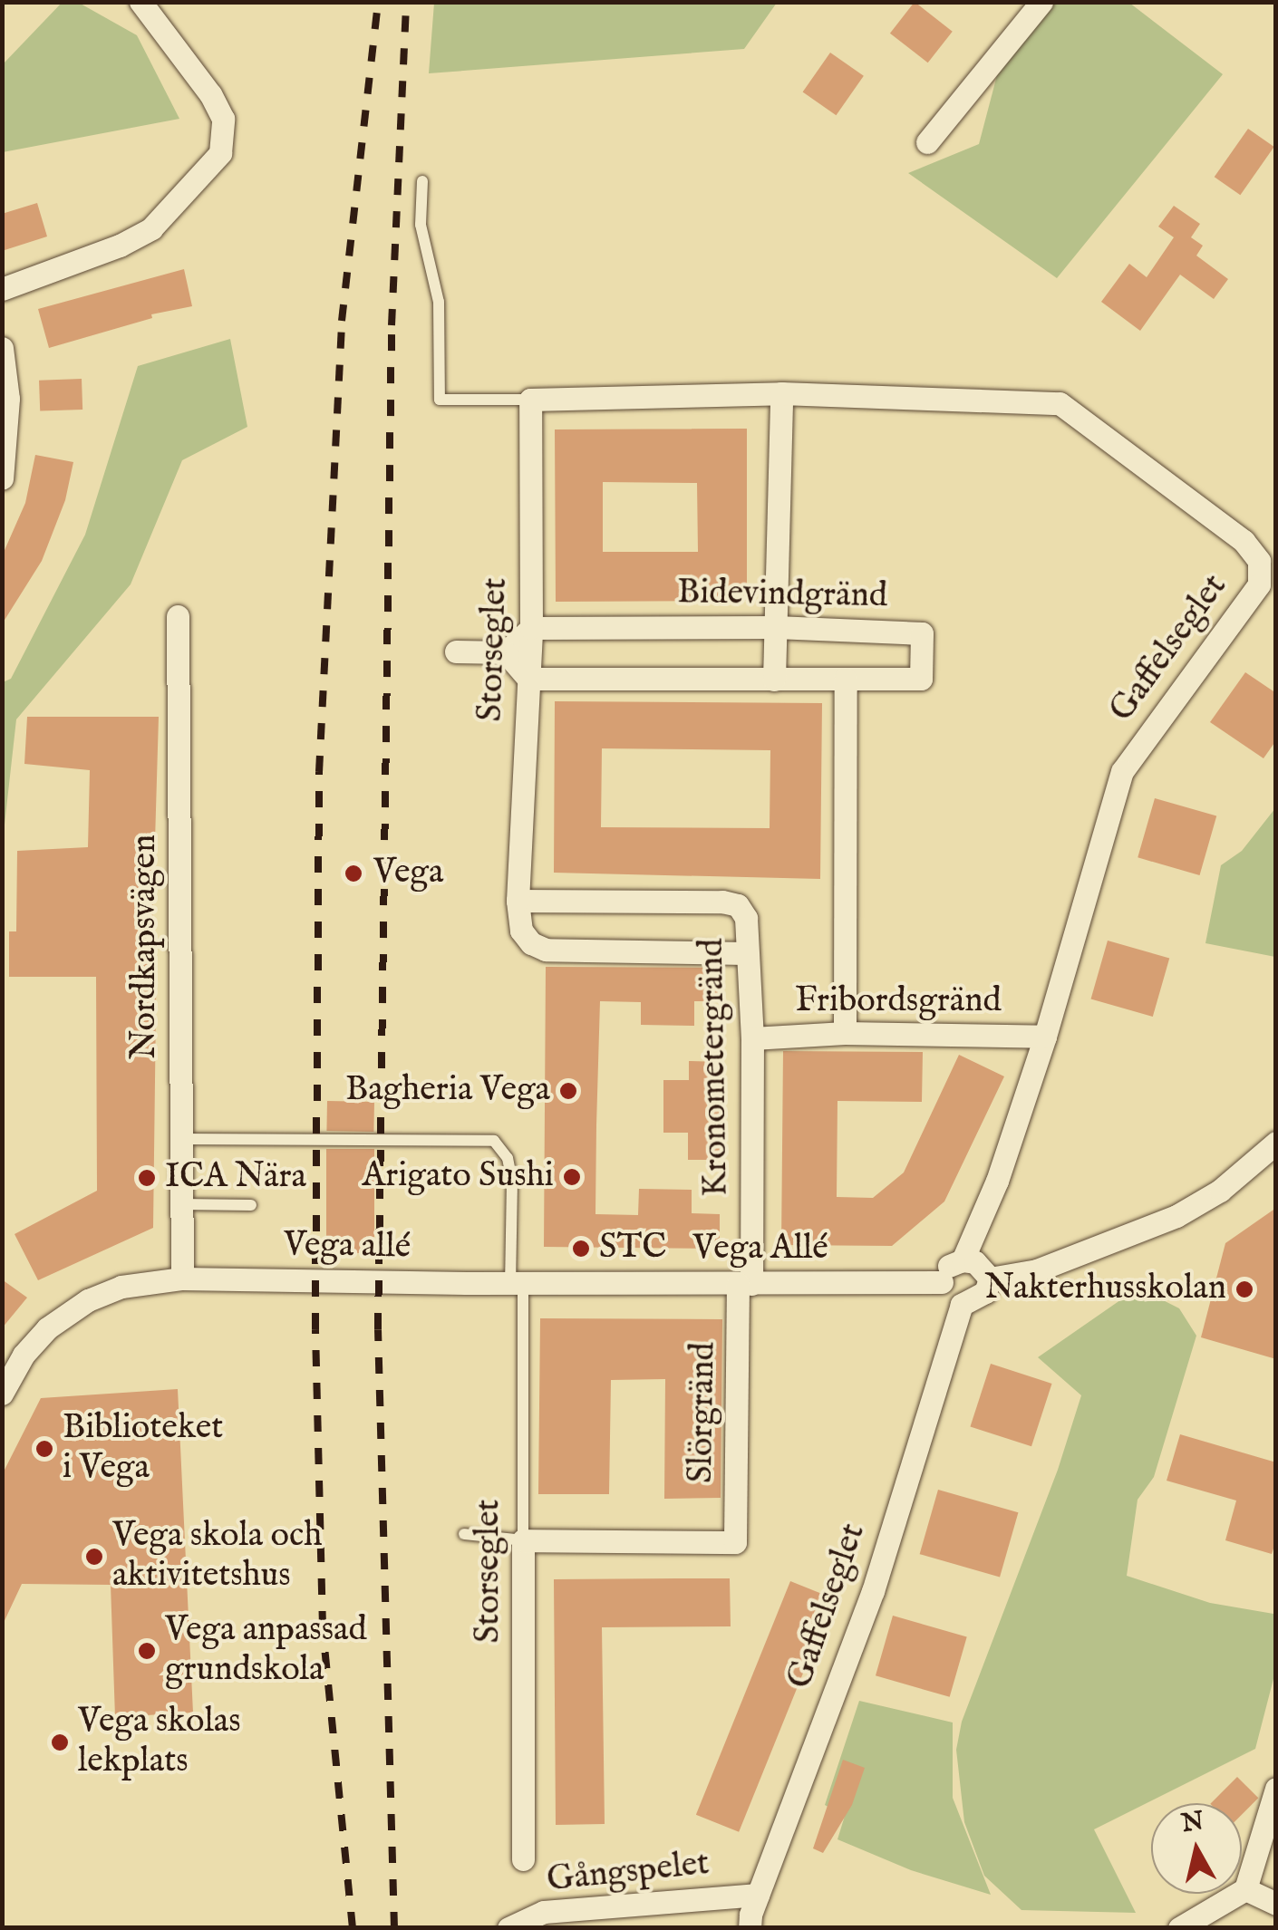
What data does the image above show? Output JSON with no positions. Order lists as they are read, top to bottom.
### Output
{
  "streets": {
    "street": [
      "Bidevindgränd",
      "Gaffelseglet",
      "Storseglet",
      "Nordkapsvägen",
      "Fribordsgränd",
      "Kronometergränd",
      "Vega allé",
      "Vega Allé",
      "Slörgränd",
      "Gångspelet"
    ]
  },
  "crossings": [
    ["Bidevindgränd", "Storseglet"],
    ["Gaffelseglet", "Storseglet"],
    ["Gaffelseglet", "Fribordsgränd"],
    ["Gaffelseglet", "Vega Allé"],
    ["Gaffelseglet", "Gångspelet"],
    ["Storseglet", "Nordkapsvägen"],
    ["Storseglet", "Kronometergränd"],
    ["Storseglet", "Vega allé"],
    ["Storseglet", "Vega Allé"],
    ["Storseglet", "Slörgränd"],
    ["Nordkapsvägen", "Vega allé"],
    ["Fribordsgränd", "Kronometergränd"],
    ["Kronometergränd", "Vega Allé"],
    ["Kronometergränd", "Slörgränd"],
    ["Vega allé", "Vega Allé"],
    ["Vega Allé", "Slörgränd"]
  ],
  "places": [
    "Vega",
    "Bagheria Vega",
    "Arigato Sushi",
    "ICA Nära",
    "STC",
    "Nakterhusskolan",
    "Biblioteket i Vega",
    "Vega skola och aktivitetshus",
    "Vega anpassad grundskola",
    "Vega skolas lekplats"
  ],
  "north": "top"
}
